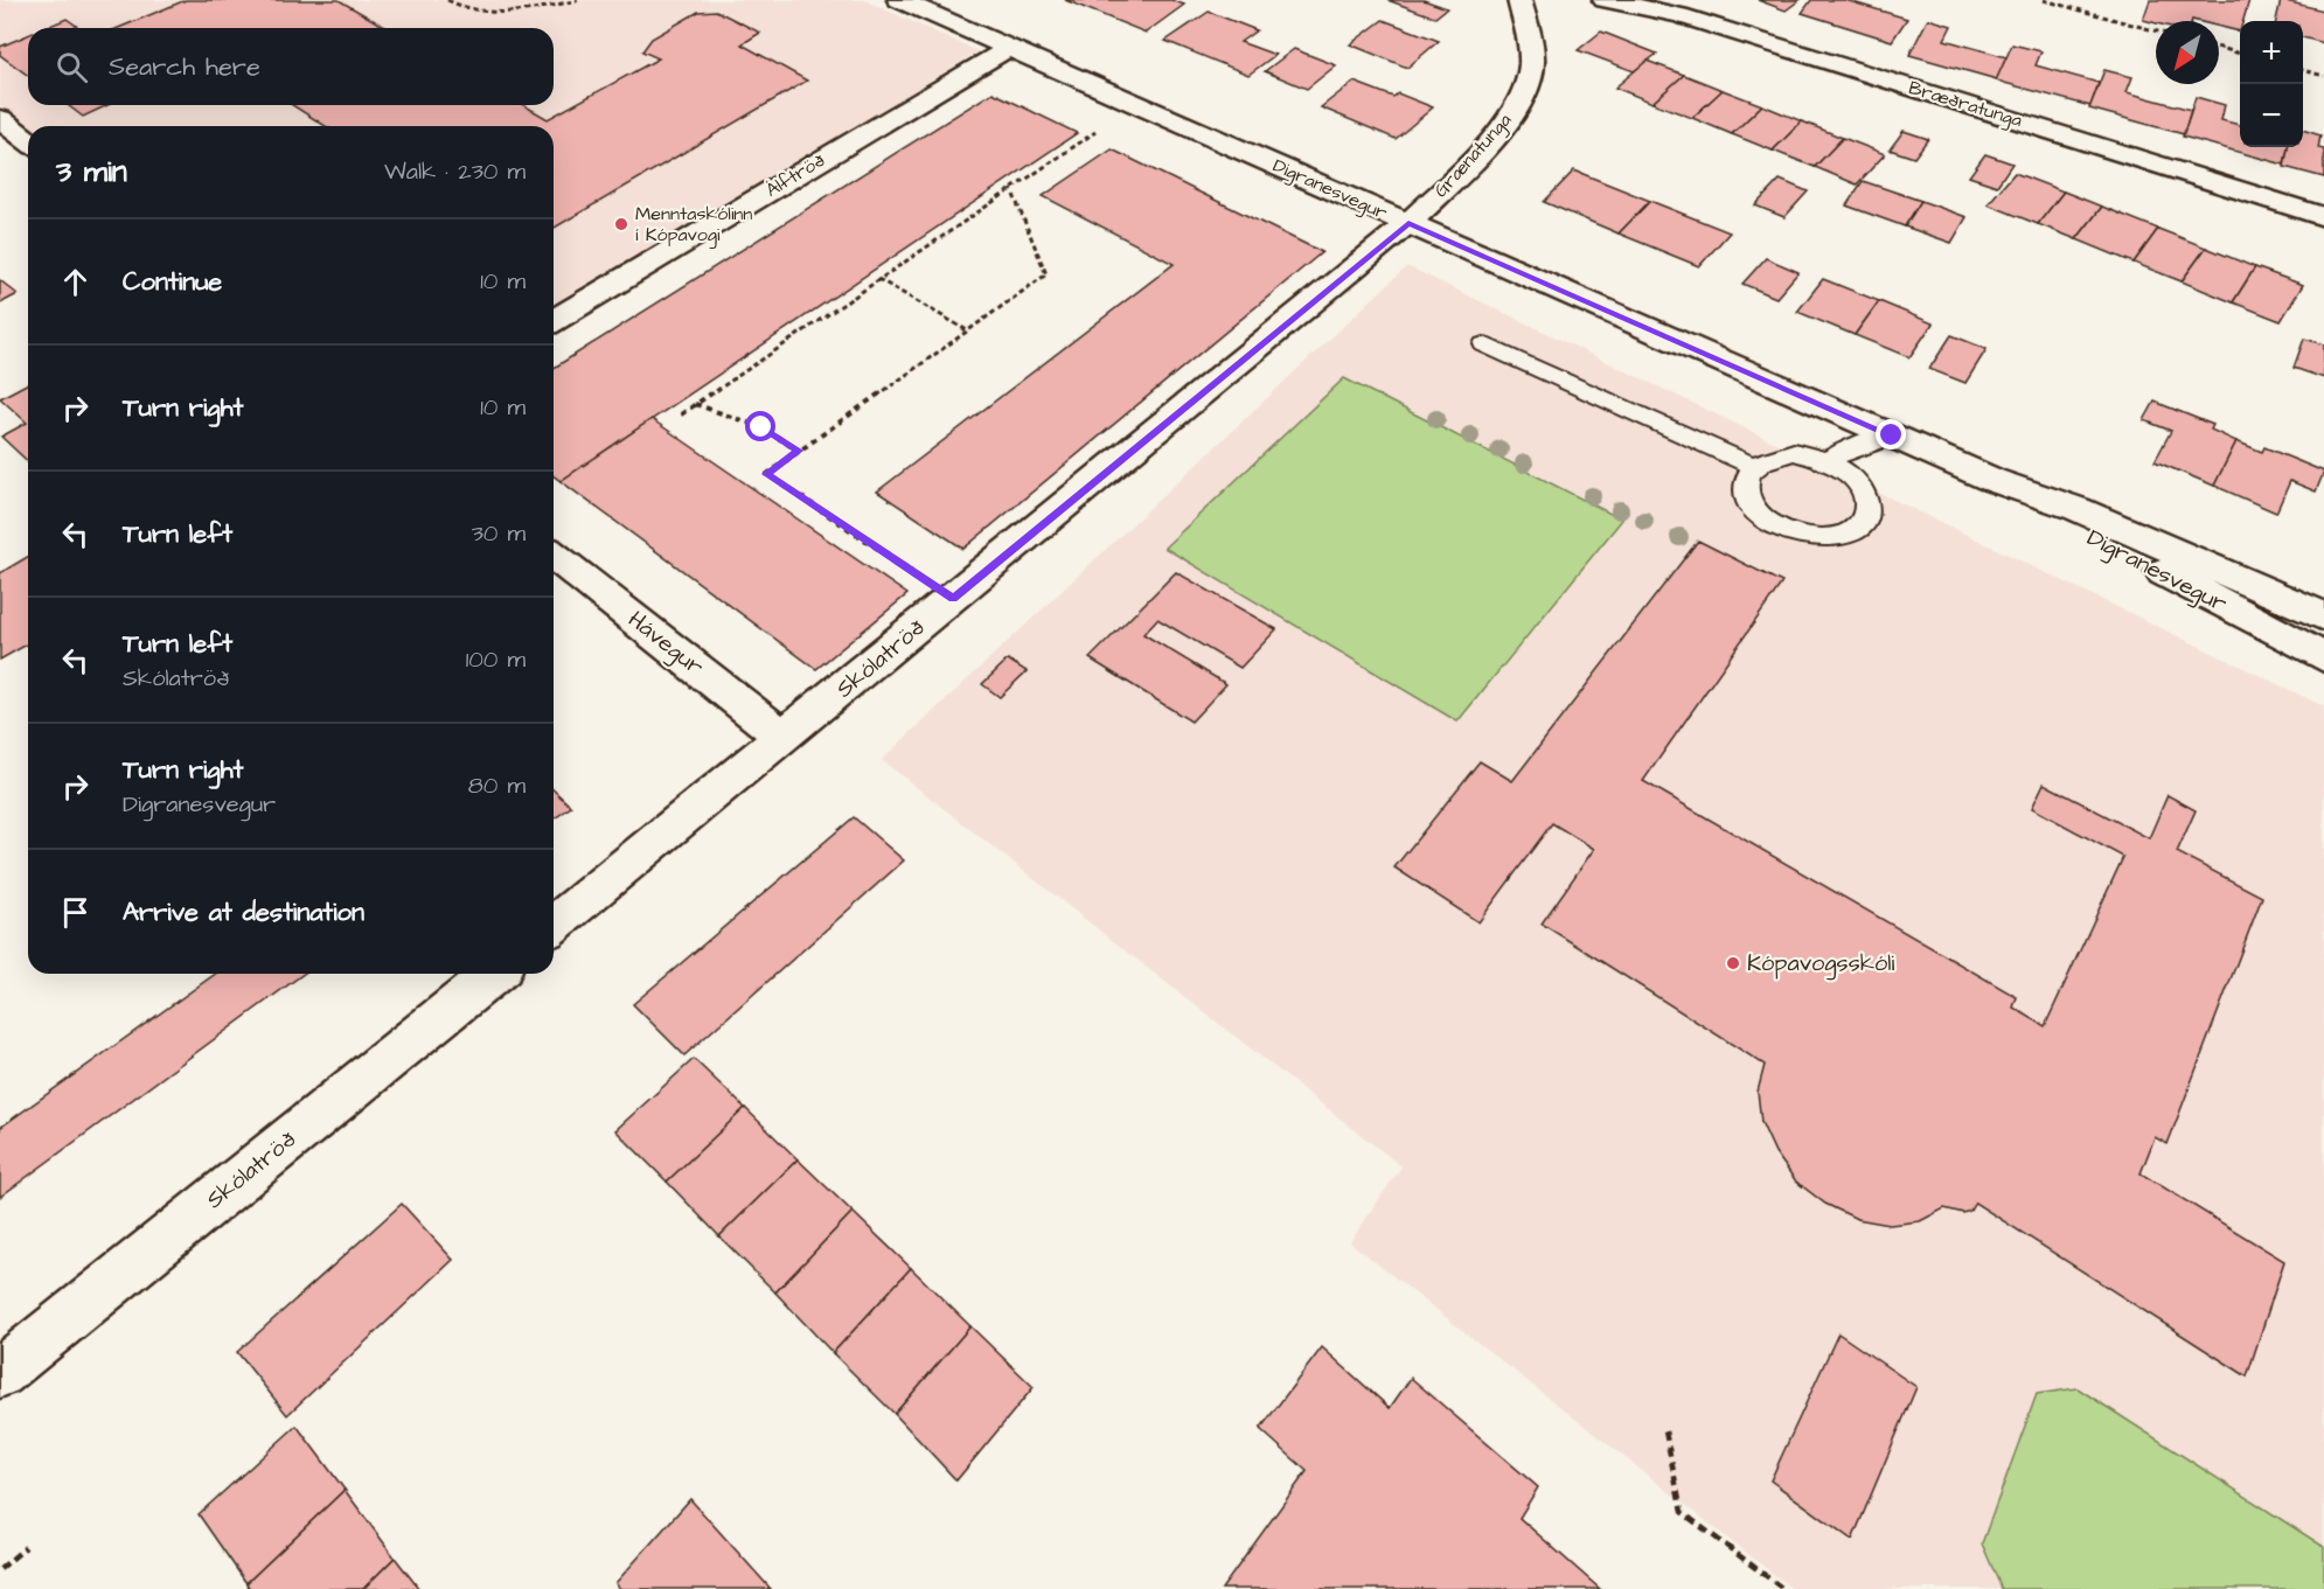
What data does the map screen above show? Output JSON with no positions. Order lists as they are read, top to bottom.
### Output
{
  "streets": {
    "street": [
      "Bræðratunga",
      "Grænatunga",
      "Álftröð",
      "Digranesvegur",
      "Hávegur",
      "Skólatröð"
    ]
  },
  "crossings": [
    ["Grænatunga", "Digranesvegur"],
    ["Grænatunga", "Skólatröð"],
    ["Álftröð", "Digranesvegur"],
    ["Digranesvegur", "Skólatröð"],
    ["Hávegur", "Skólatröð"]
  ],
  "places": ["Menntaskólinn í Kópavogi", "Kópavogsskóli"],
  "north": "bottom left",
  "page": {
    "map_buttons": ["+", "−"],
    "search": "Search here",
    "heading": ["3 min", "Walk · 230 m"],
    "list": [
      ["Continue", "10 m"],
      ["Turn right", "10 m"],
      ["Turn left", "30 m"],
      ["Turn left", "Skólatröð", "100 m"],
      ["Turn right", "Digranesvegur", "80 m"],
      "Arrive at destination"
    ]
  }
}
